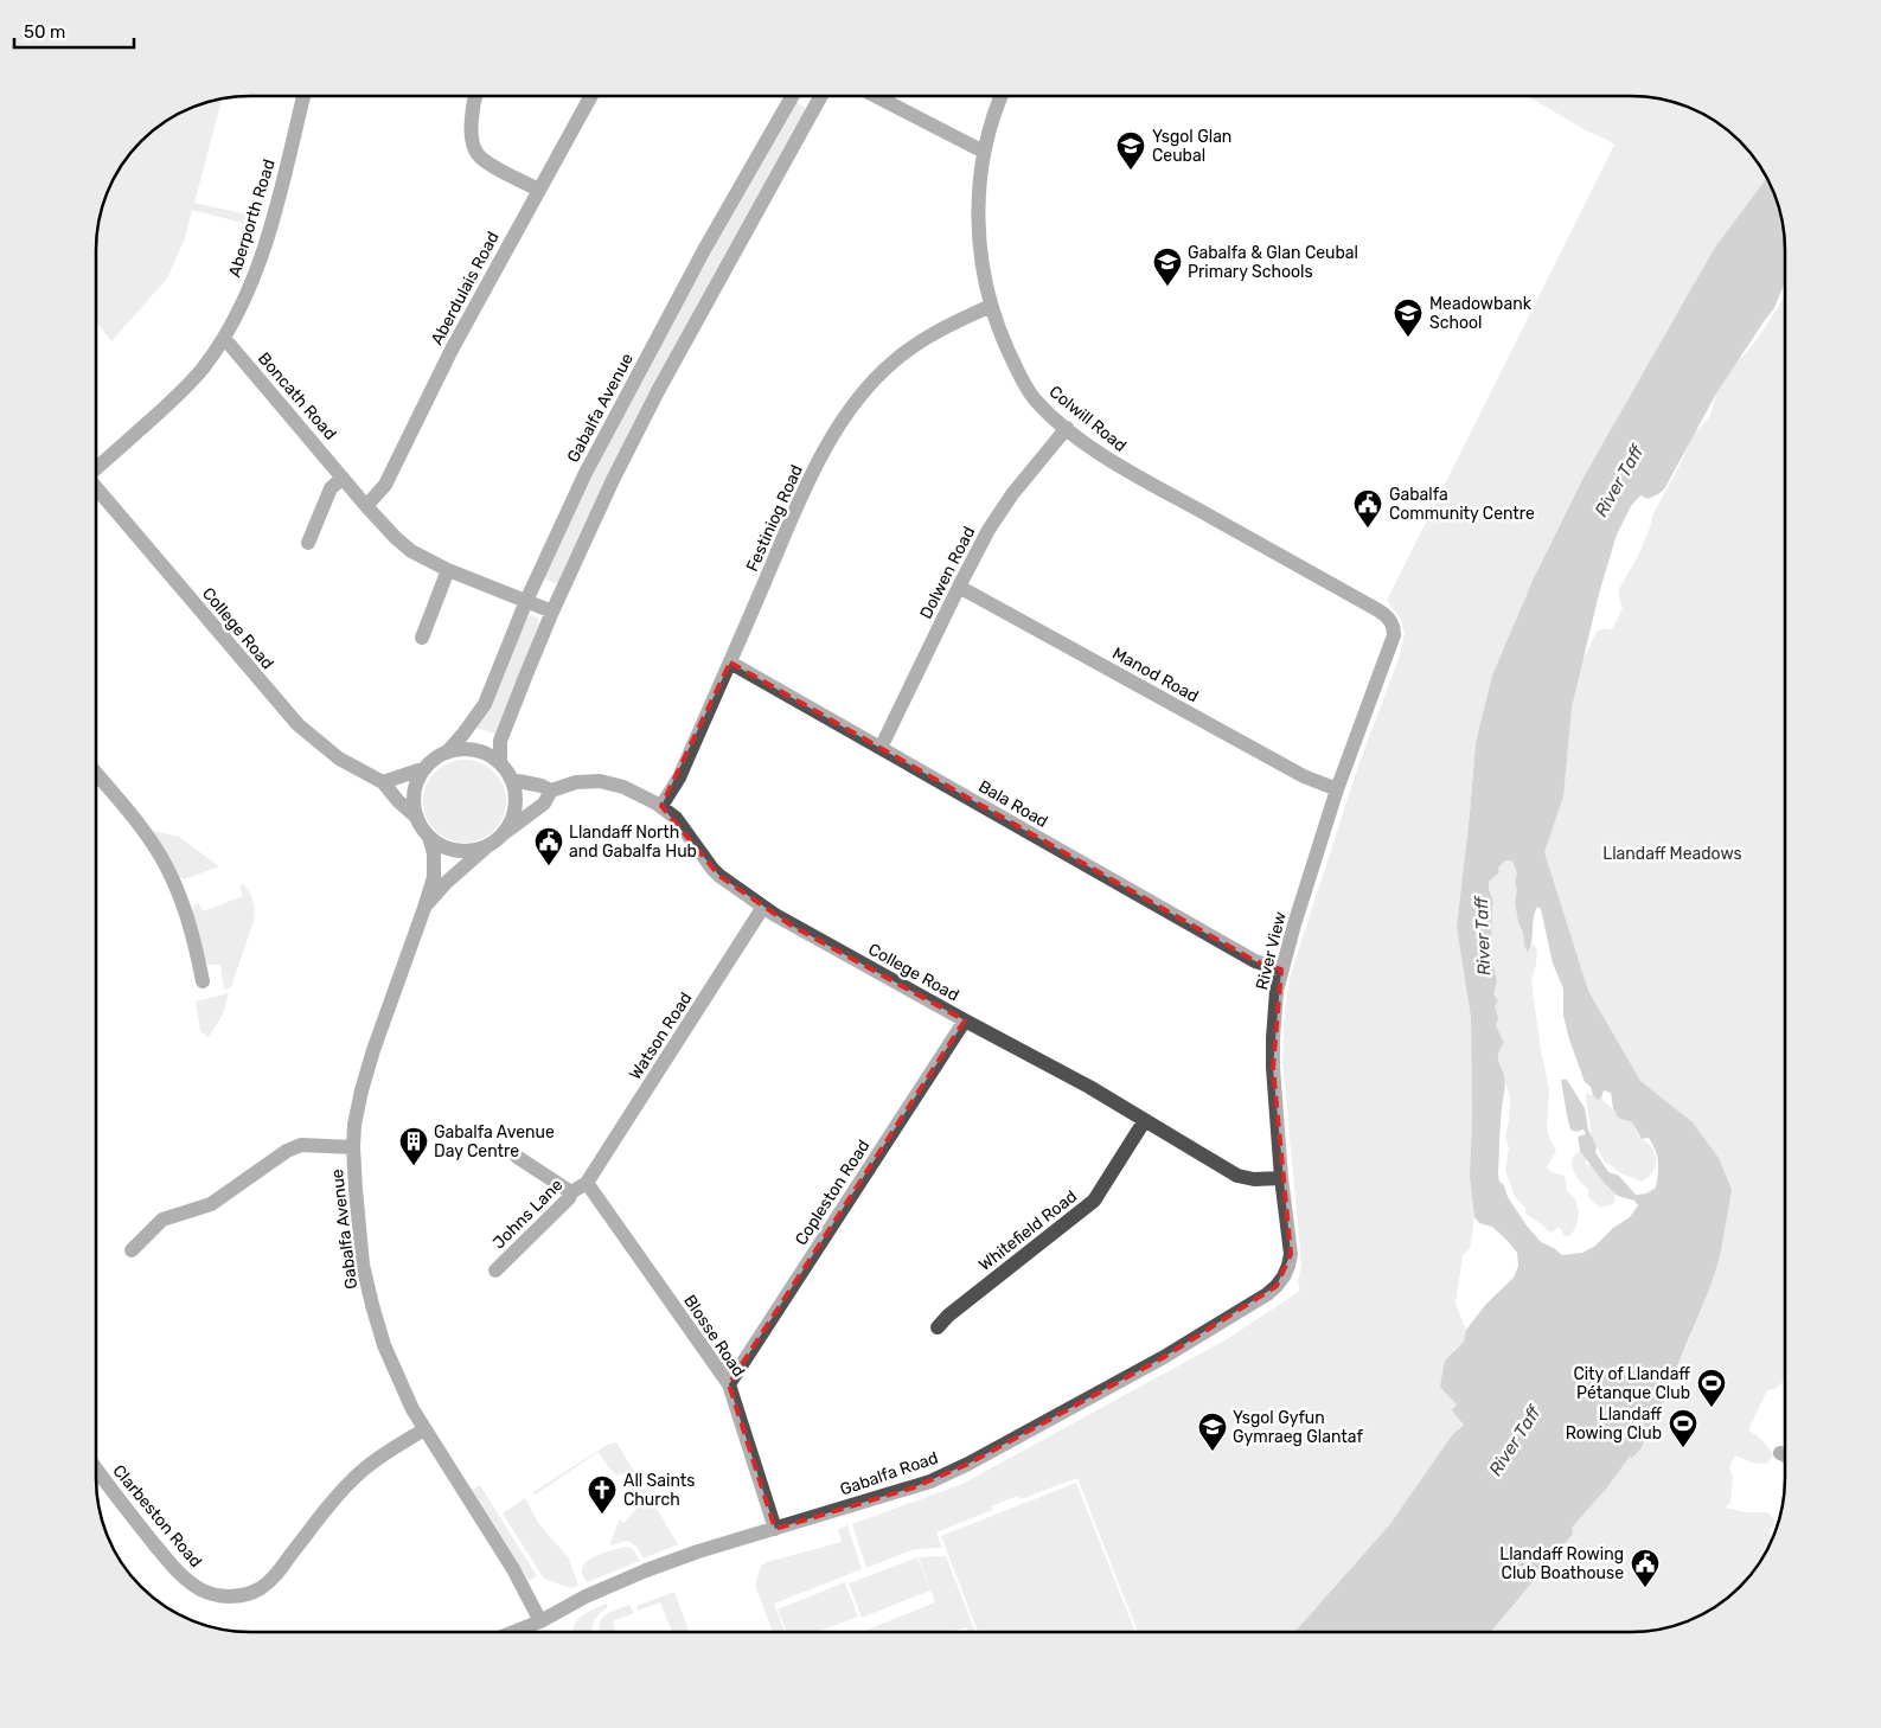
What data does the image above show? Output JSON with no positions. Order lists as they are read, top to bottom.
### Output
{
  "streets": {
    "street": [
      "Aberporth Road",
      "Aberdulais Road",
      "Boncath Road",
      "Gabalfa Avenue",
      "Colwill Road",
      "Festiniog Road",
      "Dolwen Road",
      "College Road",
      "Manod Road",
      "Bala Road",
      "River View",
      "Watson Road",
      "Copleston Road",
      "Johns Lane",
      "Whitefield Road",
      "Blosse Road",
      "Gabalfa Road",
      "Clarbeston Road"
    ]
  },
  "crossings": [
    ["Aberporth Road", "Boncath Road"],
    ["Aberdulais Road", "Boncath Road"],
    ["Boncath Road", "Gabalfa Avenue"],
    ["Gabalfa Avenue", "College Road"],
    ["Gabalfa Avenue", "Gabalfa Road"],
    ["Gabalfa Avenue", "Clarbeston Road"],
    ["Colwill Road", "Festiniog Road"],
    ["Colwill Road", "Dolwen Road"],
    ["Colwill Road", "River View"],
    ["Festiniog Road", "College Road"],
    ["Festiniog Road", "Bala Road"],
    ["Dolwen Road", "Manod Road"],
    ["Dolwen Road", "Bala Road"],
    ["College Road", "River View"],
    ["College Road", "Watson Road"],
    ["College Road", "Copleston Road"],
    ["College Road", "Whitefield Road"],
    ["Manod Road", "River View"],
    ["Bala Road", "River View"],
    ["River View", "Gabalfa Road"],
    ["Watson Road", "Johns Lane"],
    ["Watson Road", "Blosse Road"],
    ["Copleston Road", "Blosse Road"],
    ["Johns Lane", "Blosse Road"],
    ["Blosse Road", "Gabalfa Road"]
  ],
  "water": ["River Taff"],
  "parks": ["Llandaff Meadows"],
  "places": {
    "school or university": [
      "Ysgol Glan Ceubal",
      "Gabalfa & Glan Ceubal Primary Schools",
      "Meadowbank School",
      "Ysgol Gyfun Gymraeg Glantaf"
    ],
    "public building": ["Gabalfa Community Centre", "Llandaff North and Gabalfa Hub", "Llandaff Rowing Club Boathouse"],
    "building": ["Gabalfa Avenue Day Centre"],
    "sports": ["City of Llandaff Pétanque Club", "Llandaff Rowing Club"],
    "church": ["All Saints Church"]
  },
  "scale_bar": "50 m"
}
